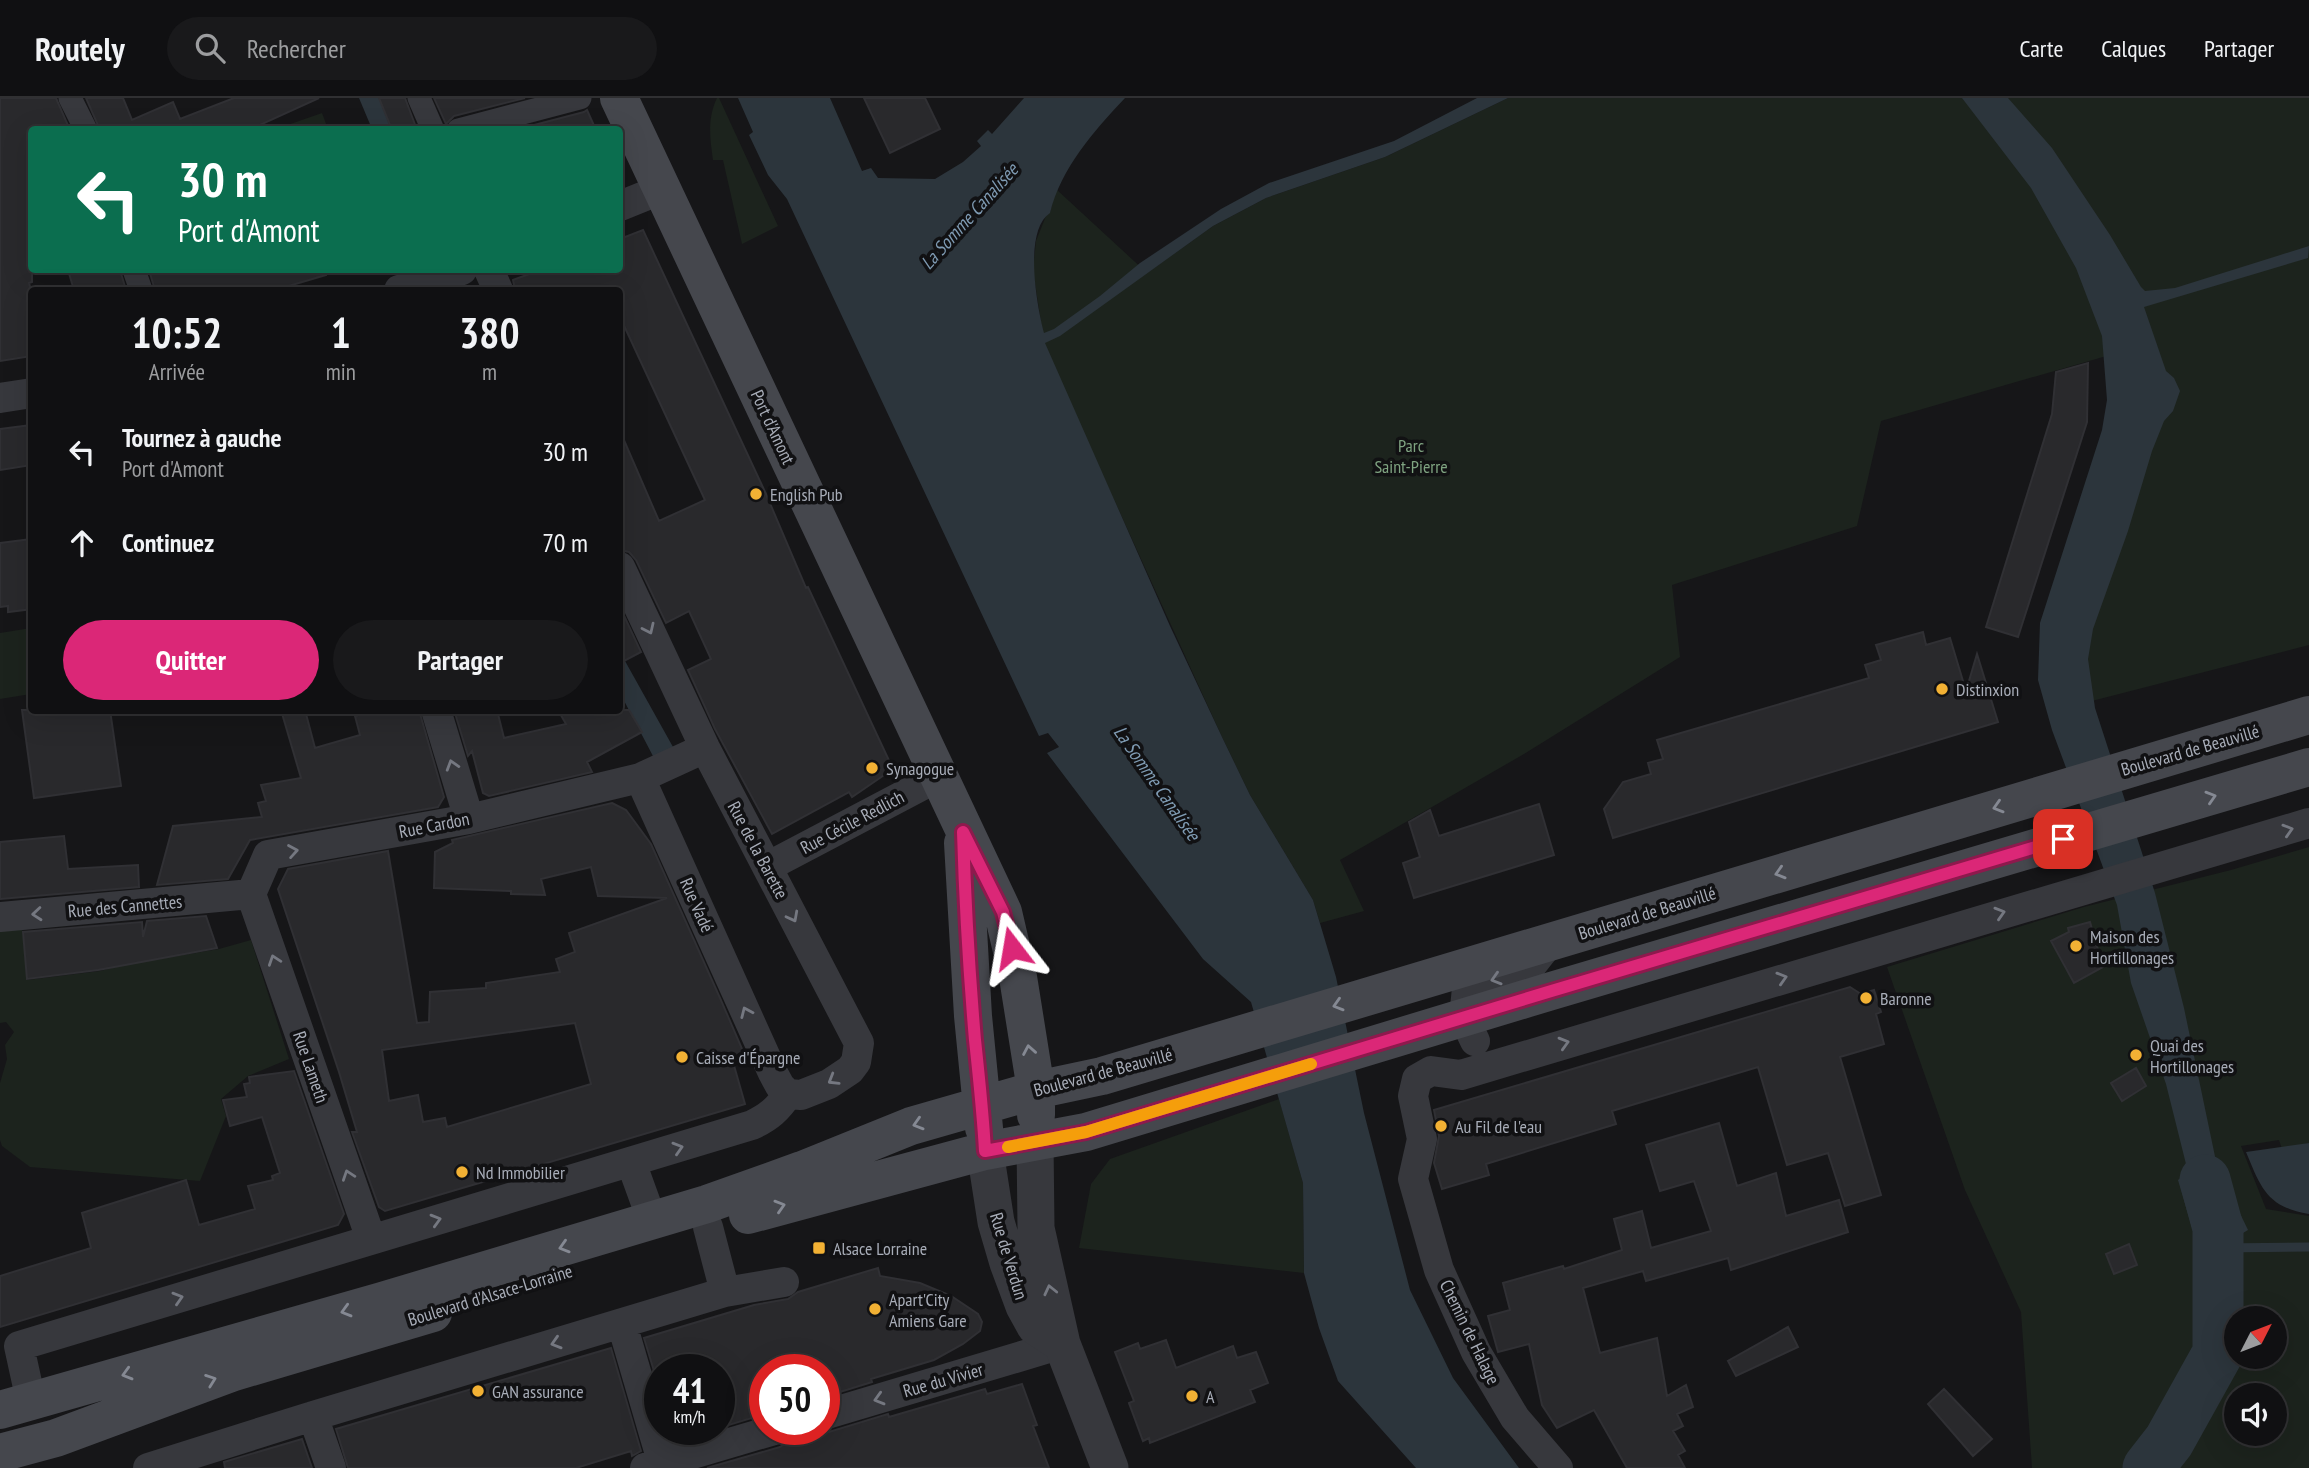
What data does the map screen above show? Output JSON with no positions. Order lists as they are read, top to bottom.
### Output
{
  "streets": {
    "main road": ["Port d'Amont", "Boulevard de Beauvillé", "Boulevard d'Alsace-Lorraine"],
    "street": [
      "Rue Cécile Redlich",
      "Rue Cardon",
      "Rue de la Barette",
      "Rue Vadé",
      "Rue des Cannettes",
      "Rue Lameth",
      "Rue de Verdun",
      "Chemin de Halage",
      "Rue du Vivier"
    ]
  },
  "crossings": [
    ["Port d'Amont", "Boulevard de Beauvillé"],
    ["Port d'Amont", "Rue Cécile Redlich"],
    ["Port d'Amont", "Rue de Verdun"],
    ["Port d'Amont", "Boulevard d'Alsace-Lorraine"],
    ["Boulevard de Beauvillé", "Boulevard d'Alsace-Lorraine"],
    ["Rue Cécile Redlich", "Rue de la Barette"],
    ["Rue Cardon", "Rue Vadé"],
    ["Rue Cardon", "Rue des Cannettes"],
    ["Rue Cardon", "Rue Lameth"],
    ["Rue de la Barette", "Rue Vadé"],
    ["Rue de la Barette", "Boulevard d'Alsace-Lorraine"],
    ["Rue Vadé", "Boulevard d'Alsace-Lorraine"],
    ["Rue des Cannettes", "Rue Lameth"],
    ["Rue Lameth", "Boulevard d'Alsace-Lorraine"],
    ["Rue de Verdun", "Boulevard d'Alsace-Lorraine"],
    ["Rue de Verdun", "Rue du Vivier"]
  ],
  "one_way": [
    "Rue Cardon",
    "Rue de la Barette",
    "Rue Vadé",
    "Rue des Cannettes",
    "Rue Lameth",
    "Rue du Vivier"
  ],
  "water": ["La Somme Canalisée"],
  "parks": ["Parc Saint-Pierre"],
  "places": {
    "other": [
      "English Pub",
      "Distinxion",
      "Synagogue",
      "Maison des Hortillonages",
      "Baronne",
      "Quai des Hortillonages",
      "Caisse d'Épargne",
      "Au Fil de l'eau",
      "Nd Immobilier",
      "Apart'City Amiens Gare",
      "GAN assurance",
      "A"
    ],
    "transit": ["Alsace Lorraine"]
  },
  "north": "top right",
  "page": {
    "header": "Routely",
    "search": "Rechercher",
    "nav": ["Carte", "Calques", "Partager"],
    "turn": ["30 m", "Port d'Amont"],
    "eta": [
      "10:52",
      "Arrivée",
      "1",
      "min",
      "380",
      "m"
    ],
    "list": [
      {
        "name": "Tournez à gauche",
        "note": "Port d'Amont",
        "value": "30 m"
      },
      {
        "name": "Continuez",
        "value": "70 m"
      }
    ],
    "buttons": ["Quitter", "Partager"],
    "speed": "41 km/h",
    "limit": "50"
  }
}
